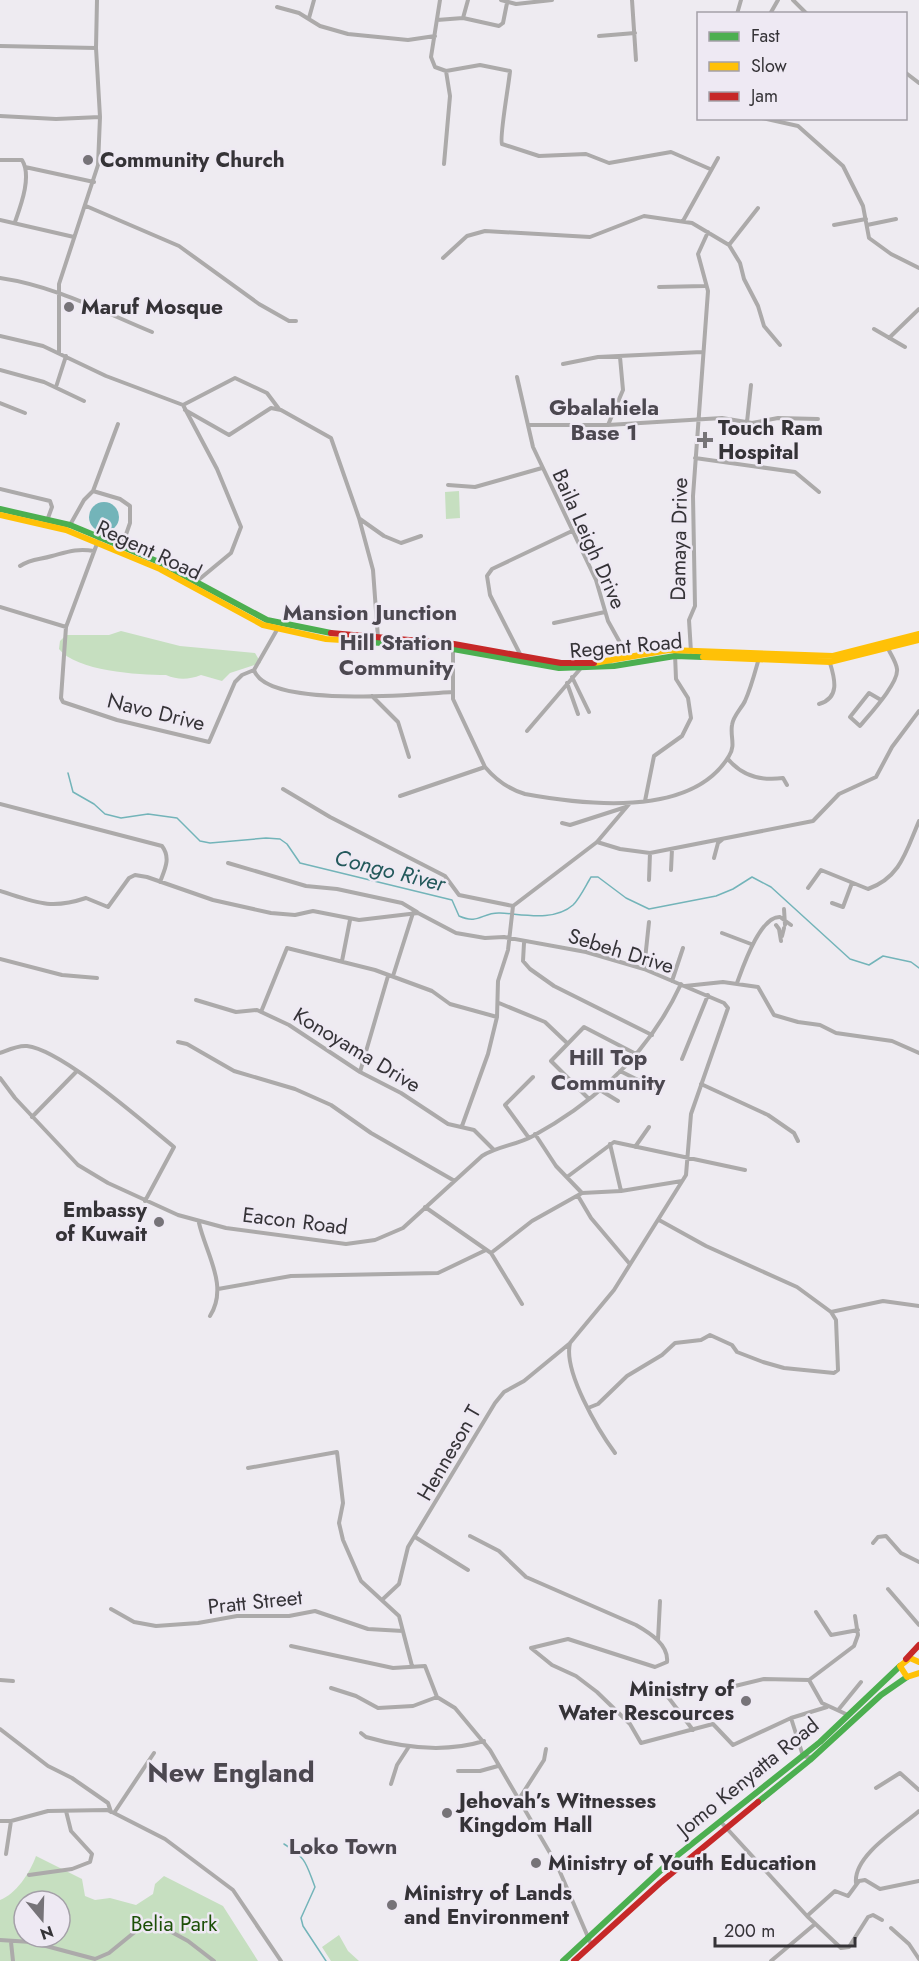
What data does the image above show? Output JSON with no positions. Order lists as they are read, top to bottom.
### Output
{
  "streets": {
    "main road": ["Regent Road", "Jomo Kenyatta Road"],
    "street": [
      "Baila Leigh Drive",
      "Damaya Drive",
      "Navo Drive",
      "Sebeh Drive",
      "Konoyama Drive",
      "Eacon Road",
      "Henneson T",
      "Pratt Street"
    ]
  },
  "crossings": [
    ["Baila Leigh Drive", "Regent Road"],
    ["Damaya Drive", "Regent Road"],
    ["Regent Road", "Navo Drive"],
    ["Sebeh Drive", "Eacon Road"],
    ["Sebeh Drive", "Henneson T"],
    ["Konoyama Drive", "Eacon Road"]
  ],
  "districts": [
    "Gbalahiela Base 1",
    "Mansion Junction",
    "Hill Station Community",
    "Hill Top Community",
    "New England",
    "Loko Town"
  ],
  "water": ["Congo River"],
  "parks": ["Belia Park"],
  "places": {
    "other": [
      "Community Church",
      "Maruf Mosque",
      "Embassy of Kuwait",
      "Ministry of Water Rescources",
      "Jehovah’s Witnesses Kingdom Hall",
      "Ministry of Youth Education",
      "Ministry of Lands and Environment"
    ],
    "health": ["Touch Ram Hospital"]
  },
  "legend": ["Fast", "Slow", "Jam"],
  "scale_bar": "200 m",
  "north": "bottom"
}
